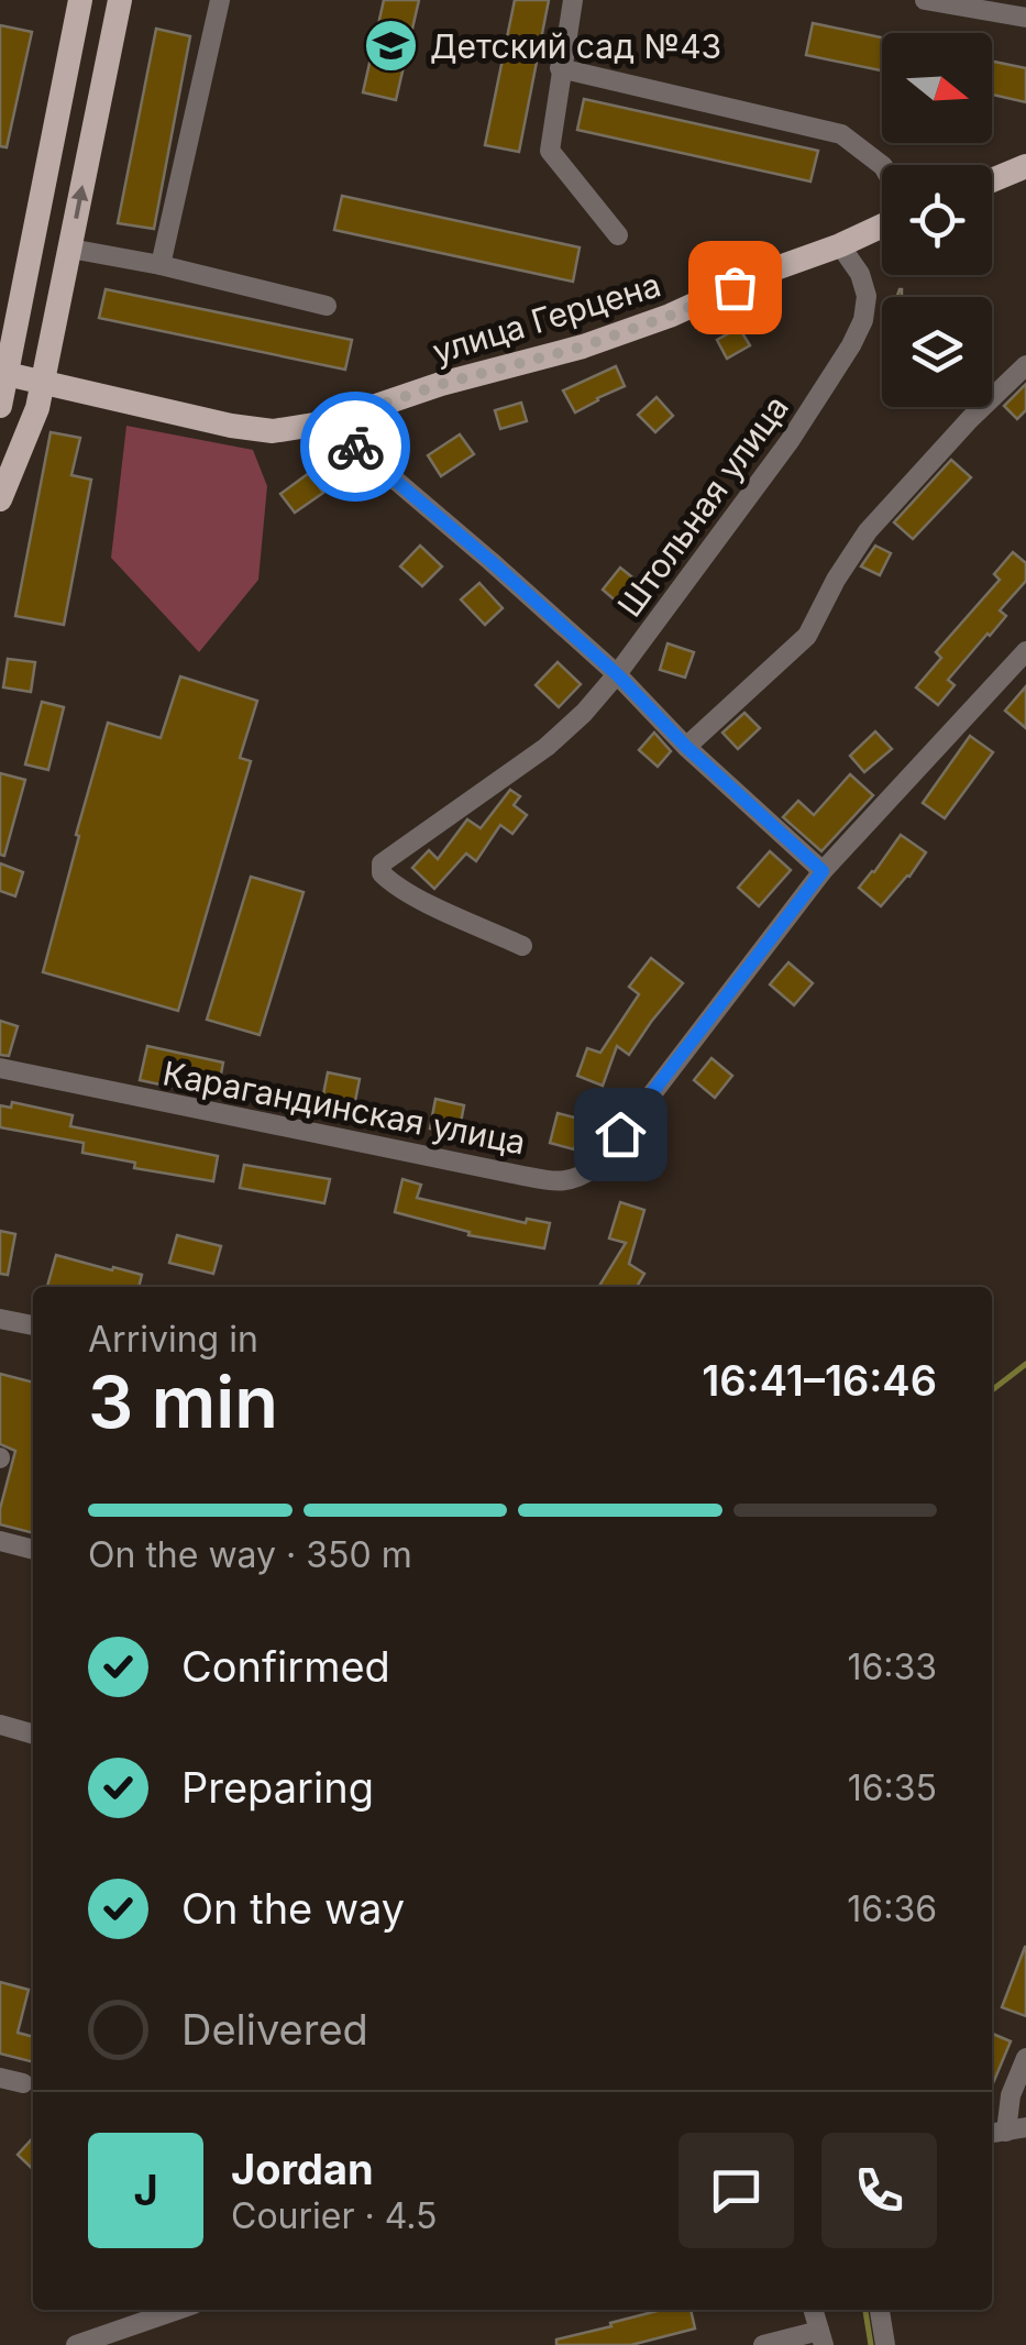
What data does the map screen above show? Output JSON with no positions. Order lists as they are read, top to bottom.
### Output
{
  "streets": {
    "main road": ["улица Герцена"],
    "street": ["Штольная улица", "Карагандинская улица"]
  },
  "crossings": [
    ["улица Герцена", "Штольная улица"]
  ],
  "places": {
    "school or university": ["Детский сад №43"]
  },
  "north": "right",
  "page": {
    "heading": ["3 min", "Arriving in", "16:41–16:46"],
    "panel": ["Jordan", "Courier · 4.5"],
    "bar": "On the way · 350 m",
    "list": [
      ["Confirmed", "16:33"],
      ["Preparing", "16:35"],
      ["On the way", "16:36"],
      "Delivered"
    ],
    "round": "J"
  }
}
